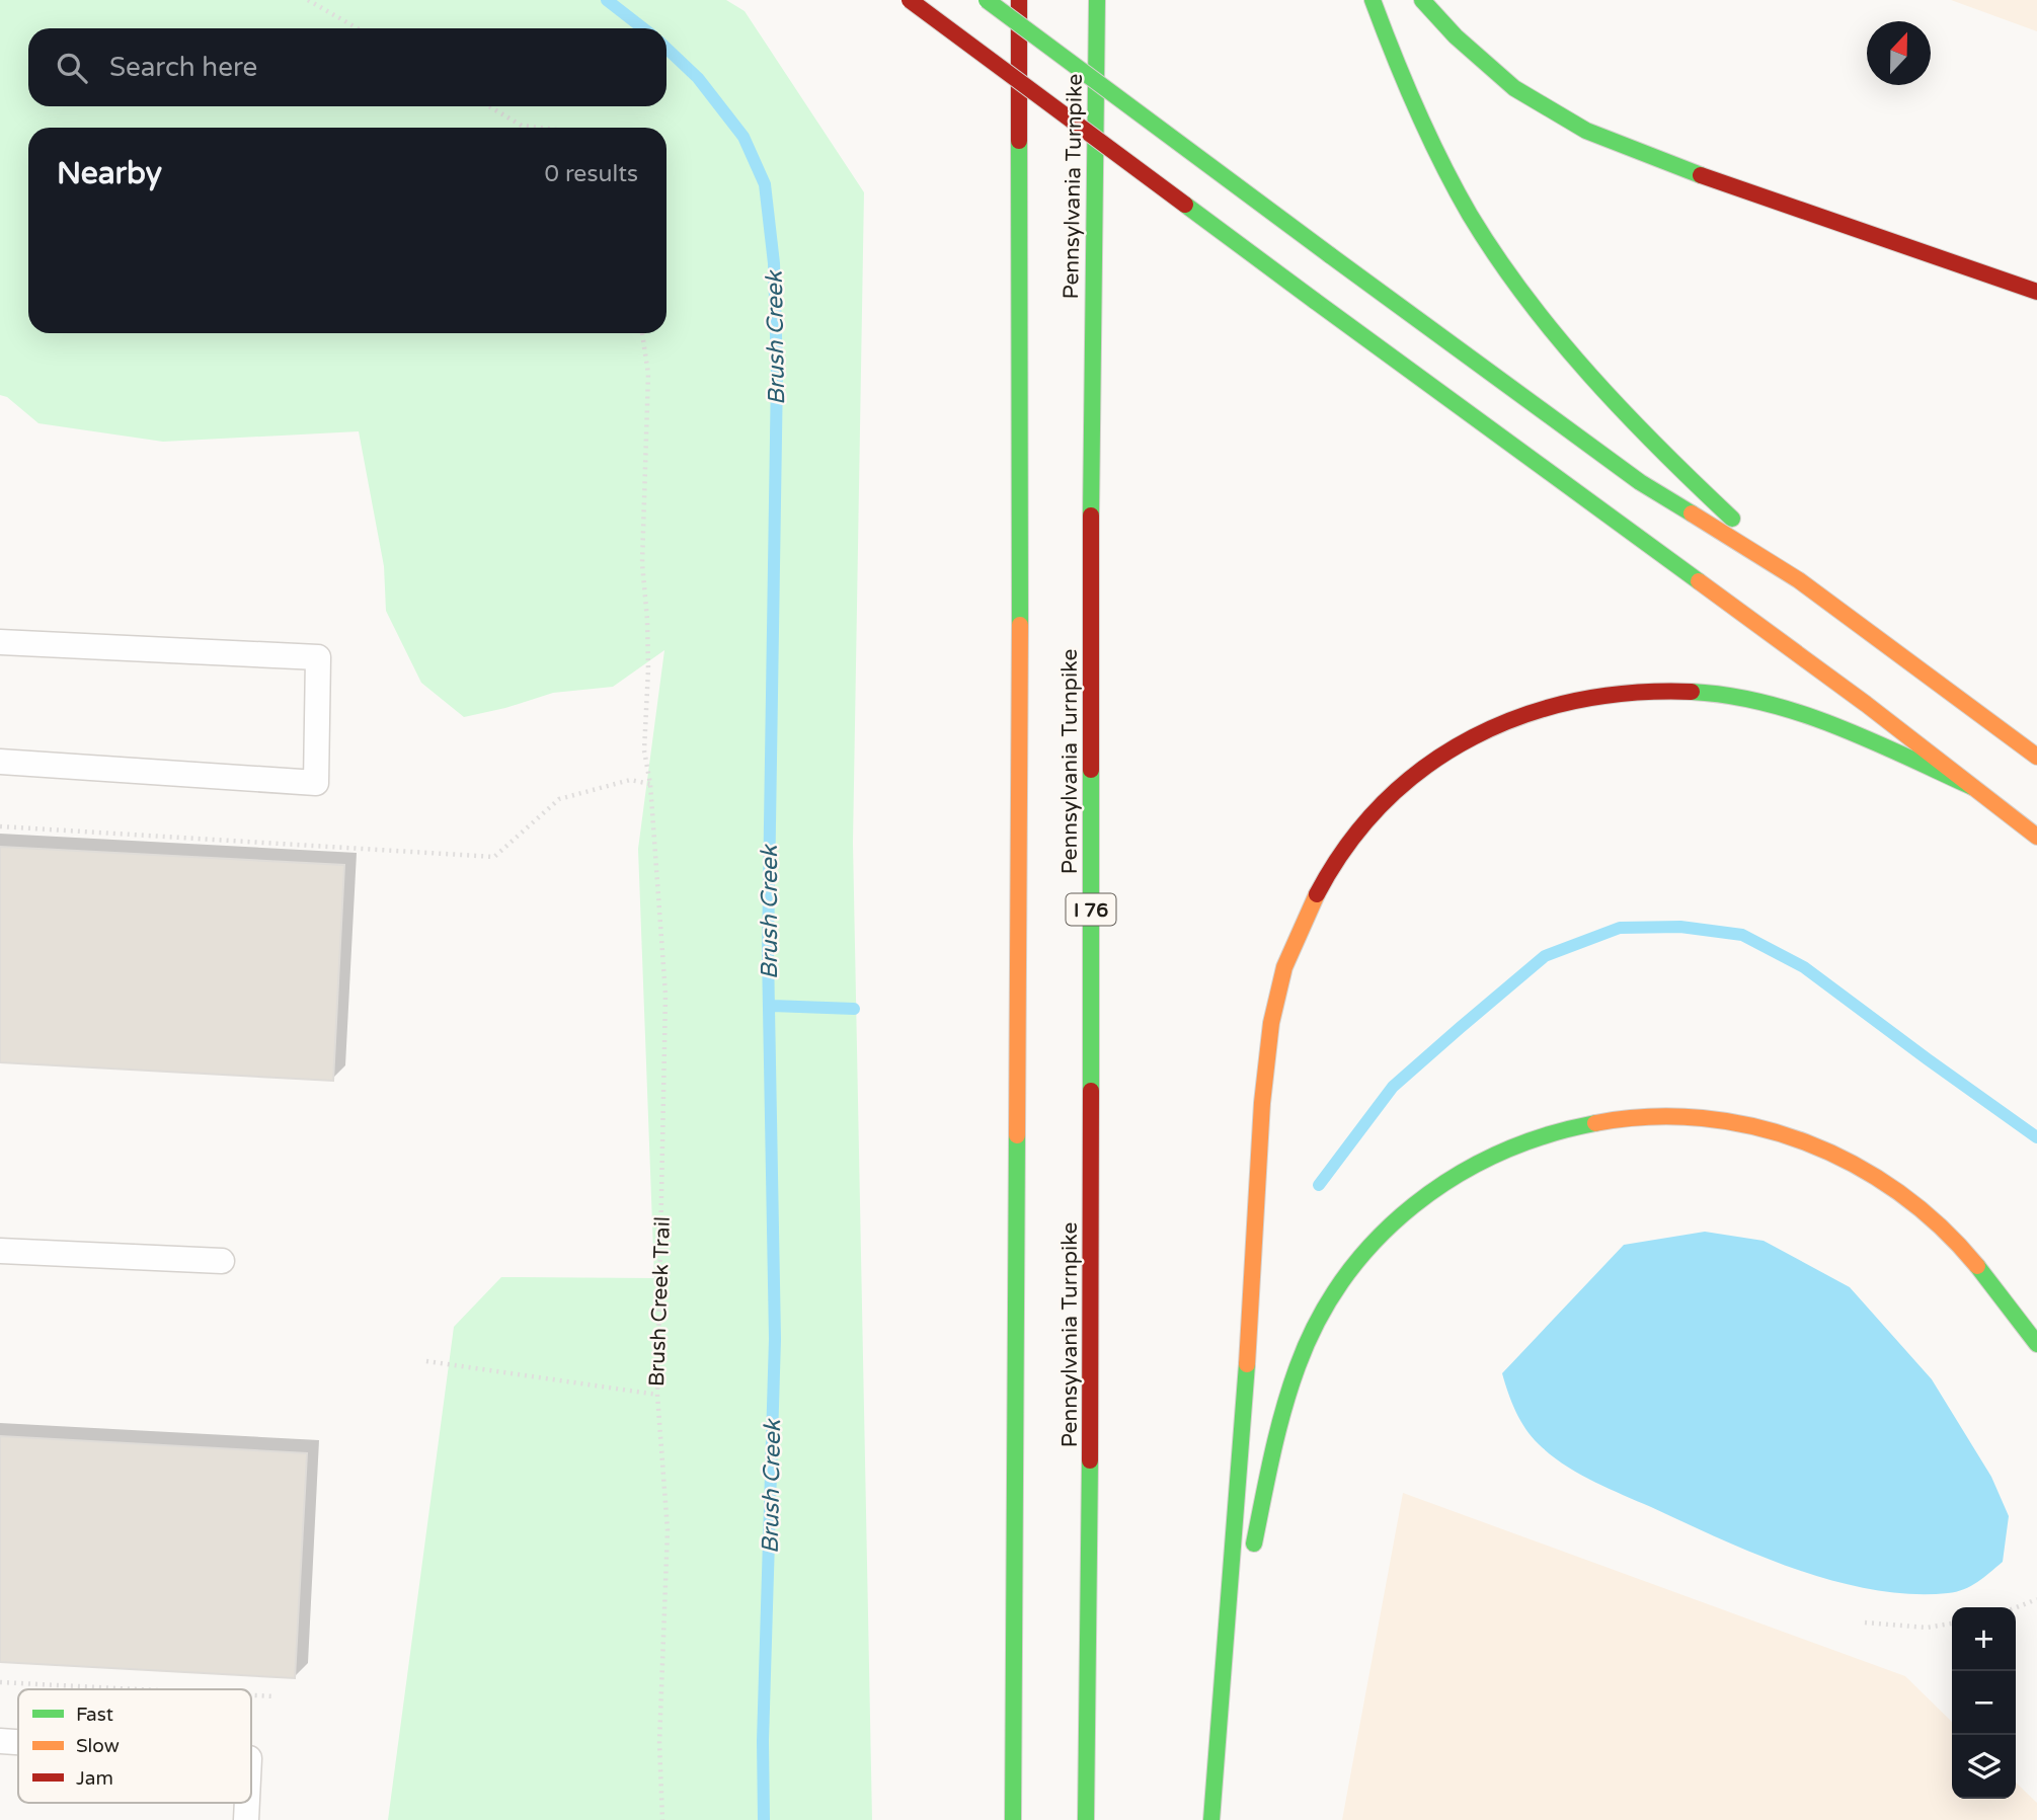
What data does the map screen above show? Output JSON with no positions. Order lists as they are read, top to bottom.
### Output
{
  "streets": {
    "highway": ["Pennsylvania Turnpike", "I 76"],
    "path": ["Brush Creek Trail"]
  },
  "water": ["Brush Creek"],
  "legend": ["Fast", "Slow", "Jam"],
  "north": "top",
  "page": {
    "search": "Search here",
    "heading": ["Nearby", "0 results"],
    "map_buttons": ["+", "−"]
  }
}
